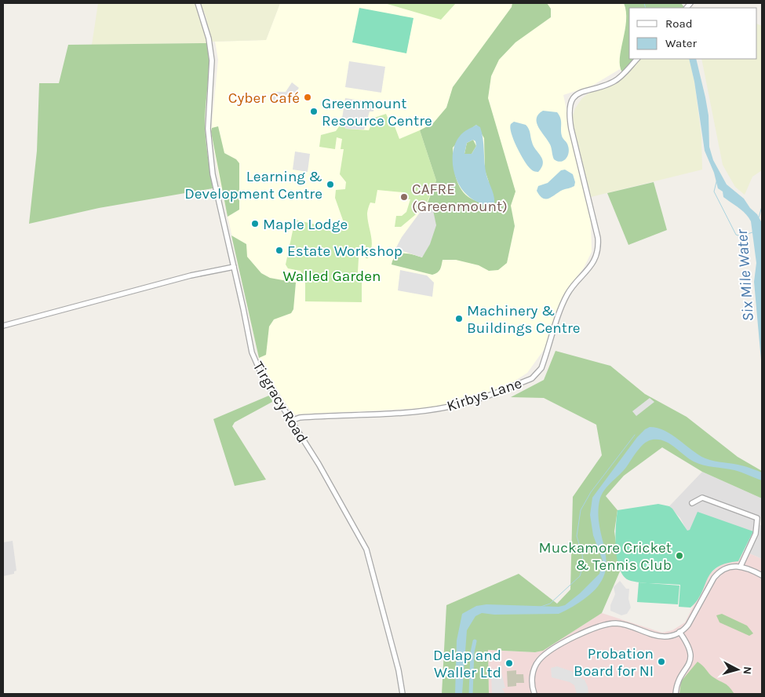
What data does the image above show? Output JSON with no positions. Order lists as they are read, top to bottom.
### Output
{
  "streets": {
    "street": ["Kirbys Lane", "Tirgracy Road"]
  },
  "crossings": [
    ["Kirbys Lane", "Tirgracy Road"]
  ],
  "water": ["Six Mile Water"],
  "parks": ["Walled Garden"],
  "places": [
    "Cyber Café",
    "Greenmount Resource Centre",
    "Learning & Development Centre",
    "CAFRE (Greenmount)",
    "Maple Lodge",
    "Estate Workshop",
    "Machinery & Buildings Centre",
    "Muckamore Cricket & Tennis Club",
    "Probation Board for NI",
    "Delap and Waller Ltd"
  ],
  "legend": ["Road", "Water"],
  "north": "right"
}
